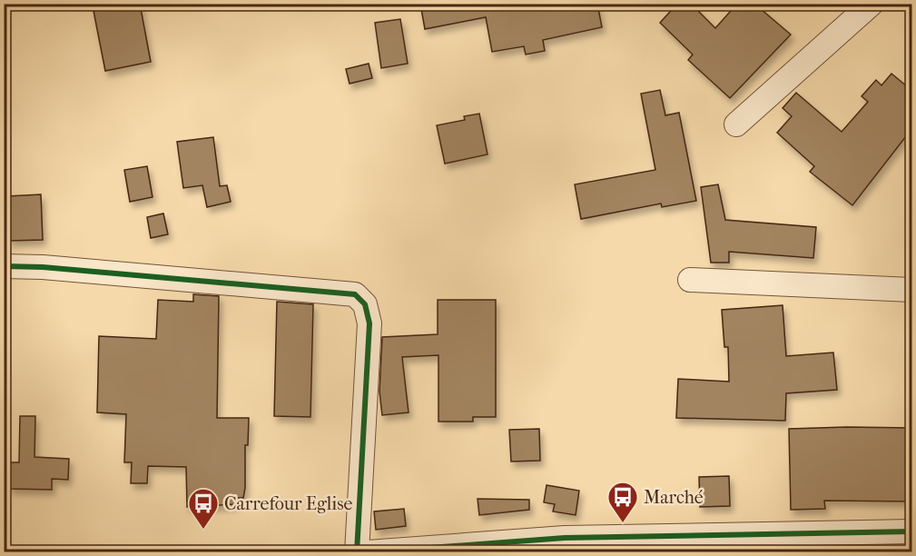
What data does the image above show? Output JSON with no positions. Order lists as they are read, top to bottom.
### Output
{
  "places": {
    "bus stop": ["Marché", "Carrefour Eglise"]
  }
}
